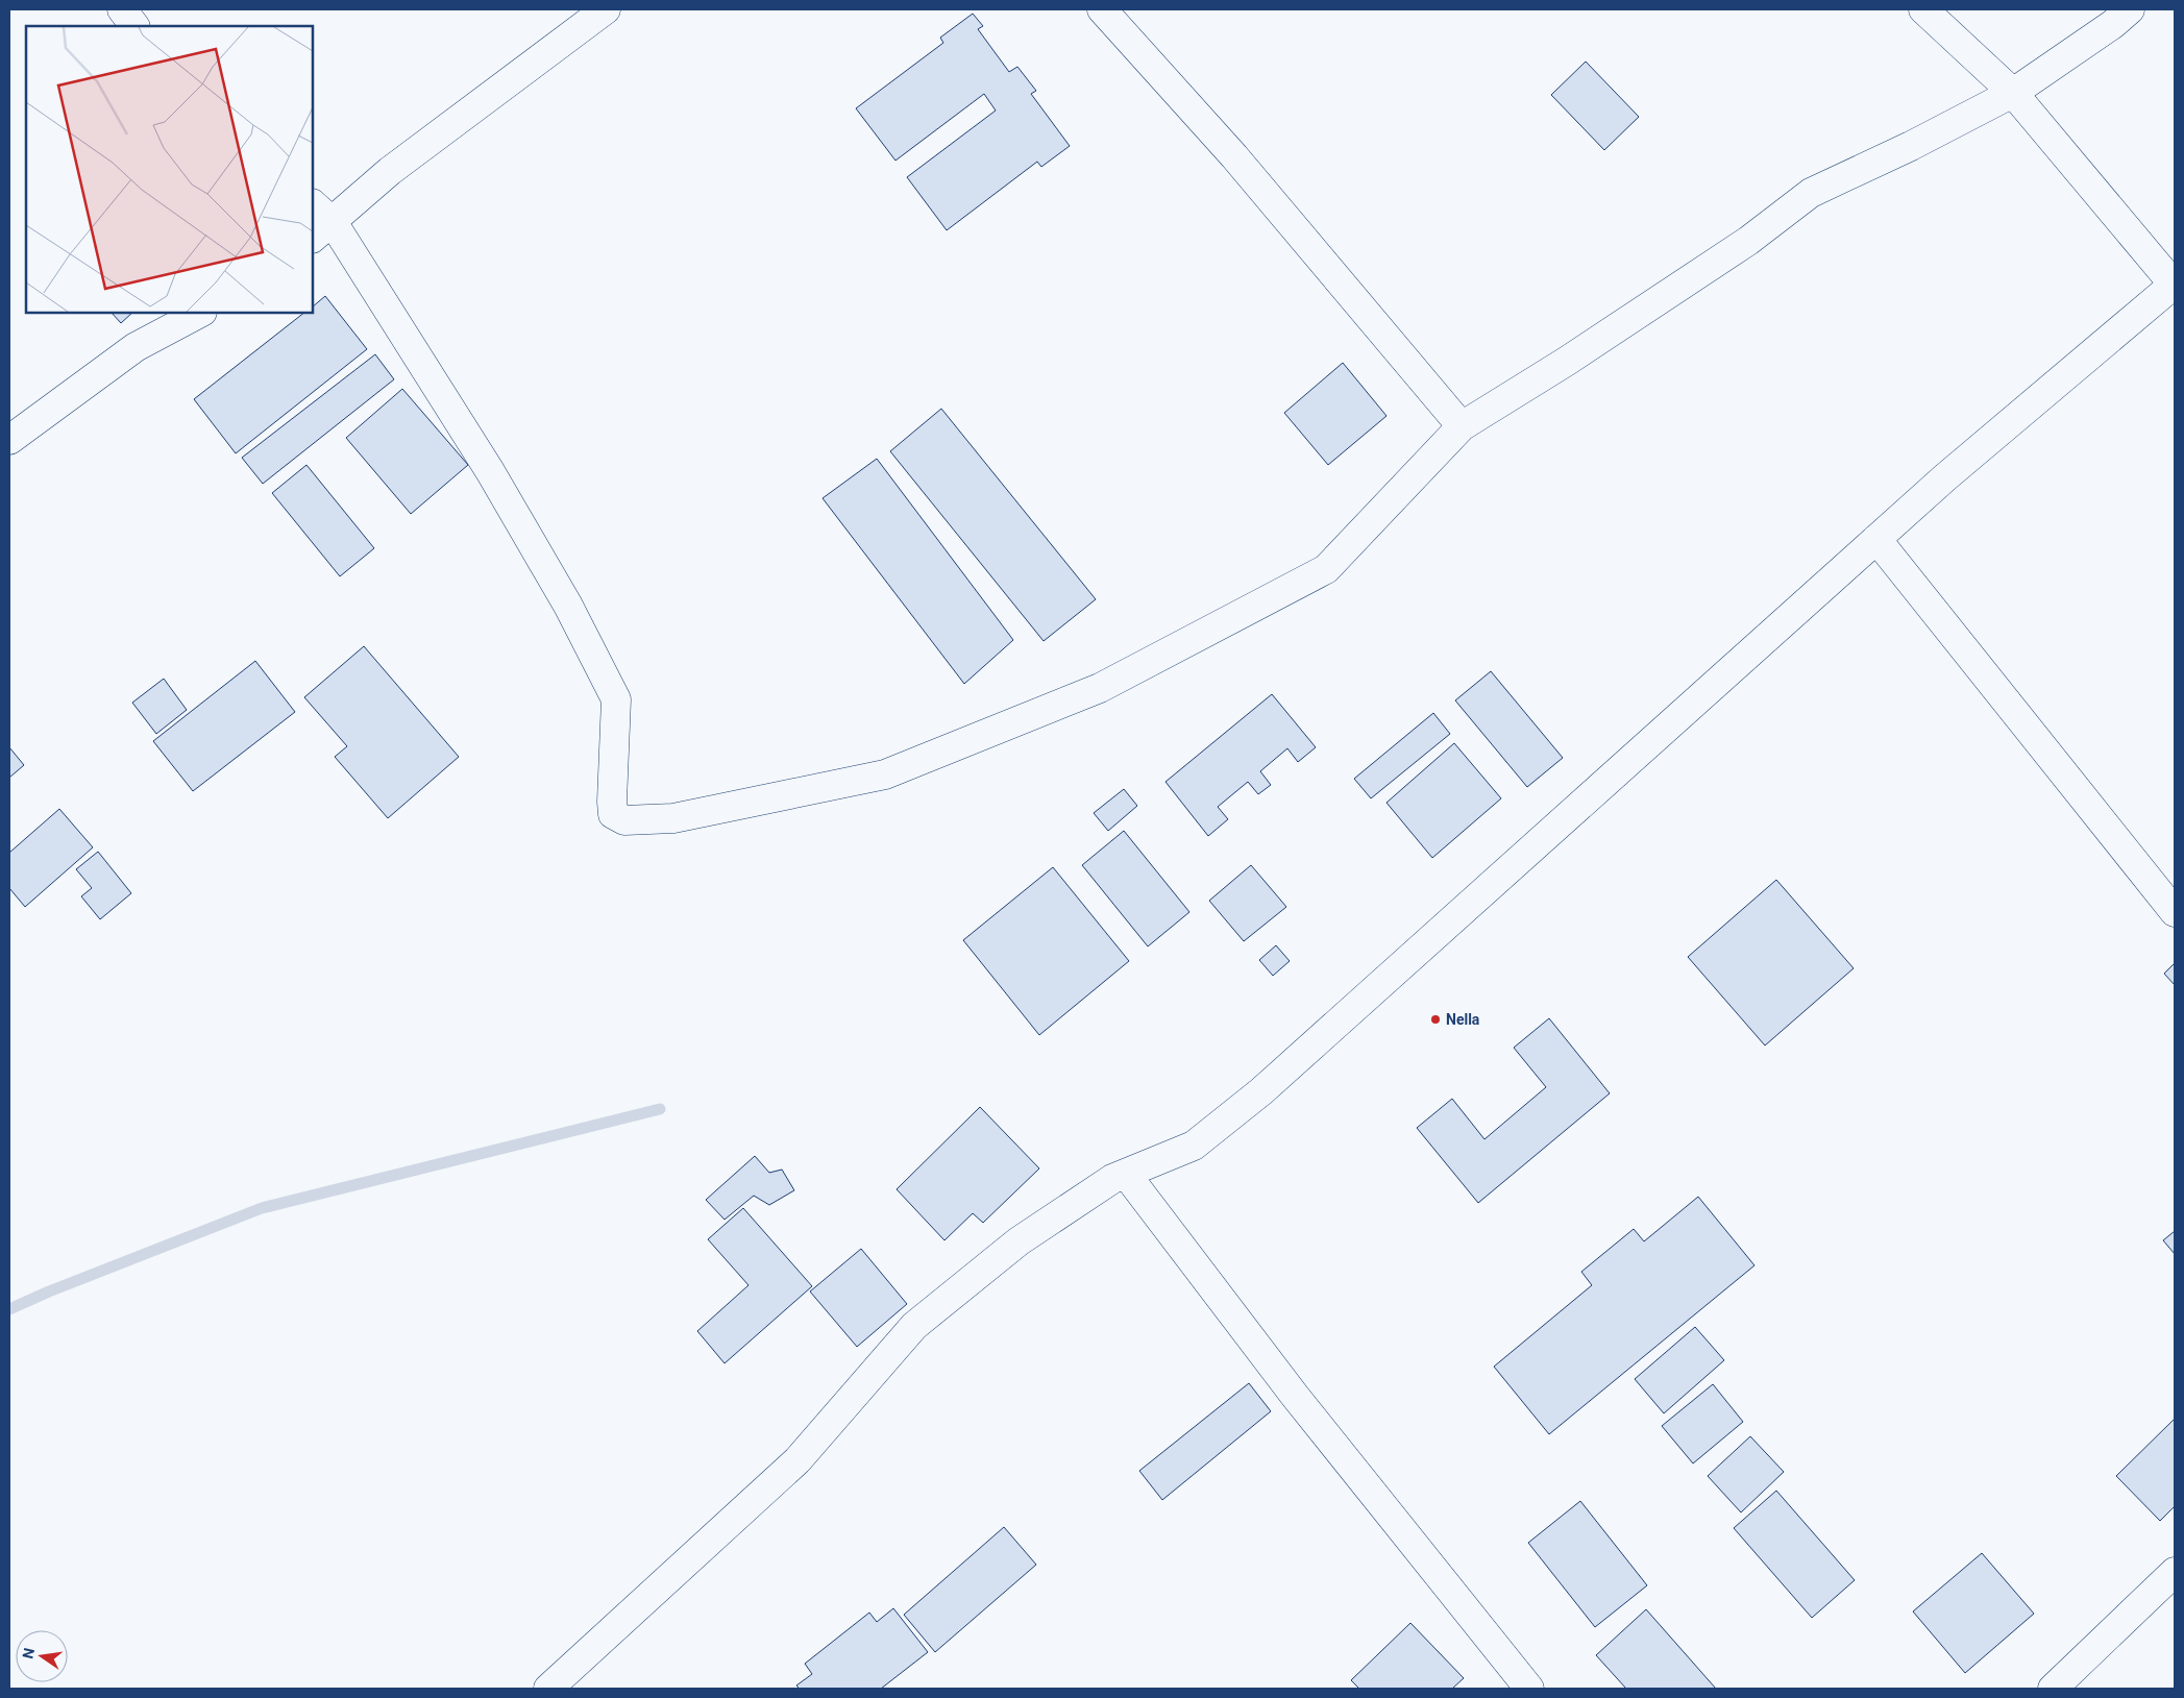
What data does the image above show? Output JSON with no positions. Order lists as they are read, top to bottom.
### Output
{
  "places": ["Nella"],
  "north": "left"
}
